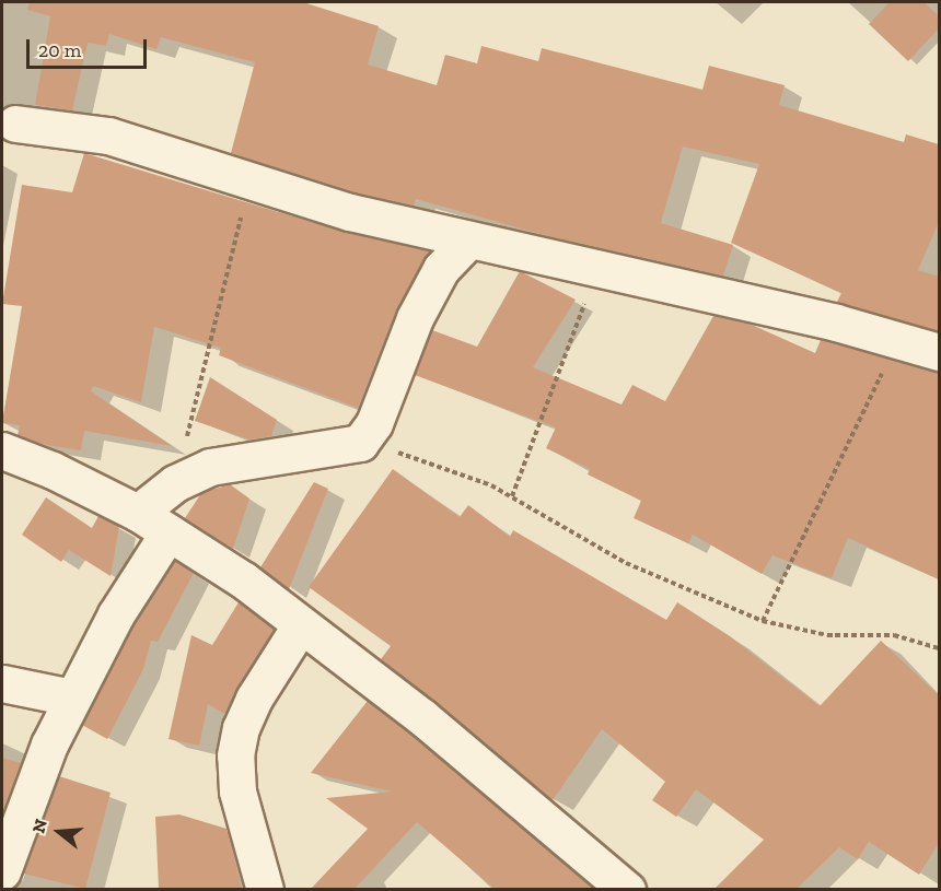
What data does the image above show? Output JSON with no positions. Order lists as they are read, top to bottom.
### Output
{
  "scale_bar": "20 m",
  "north": "left"
}
